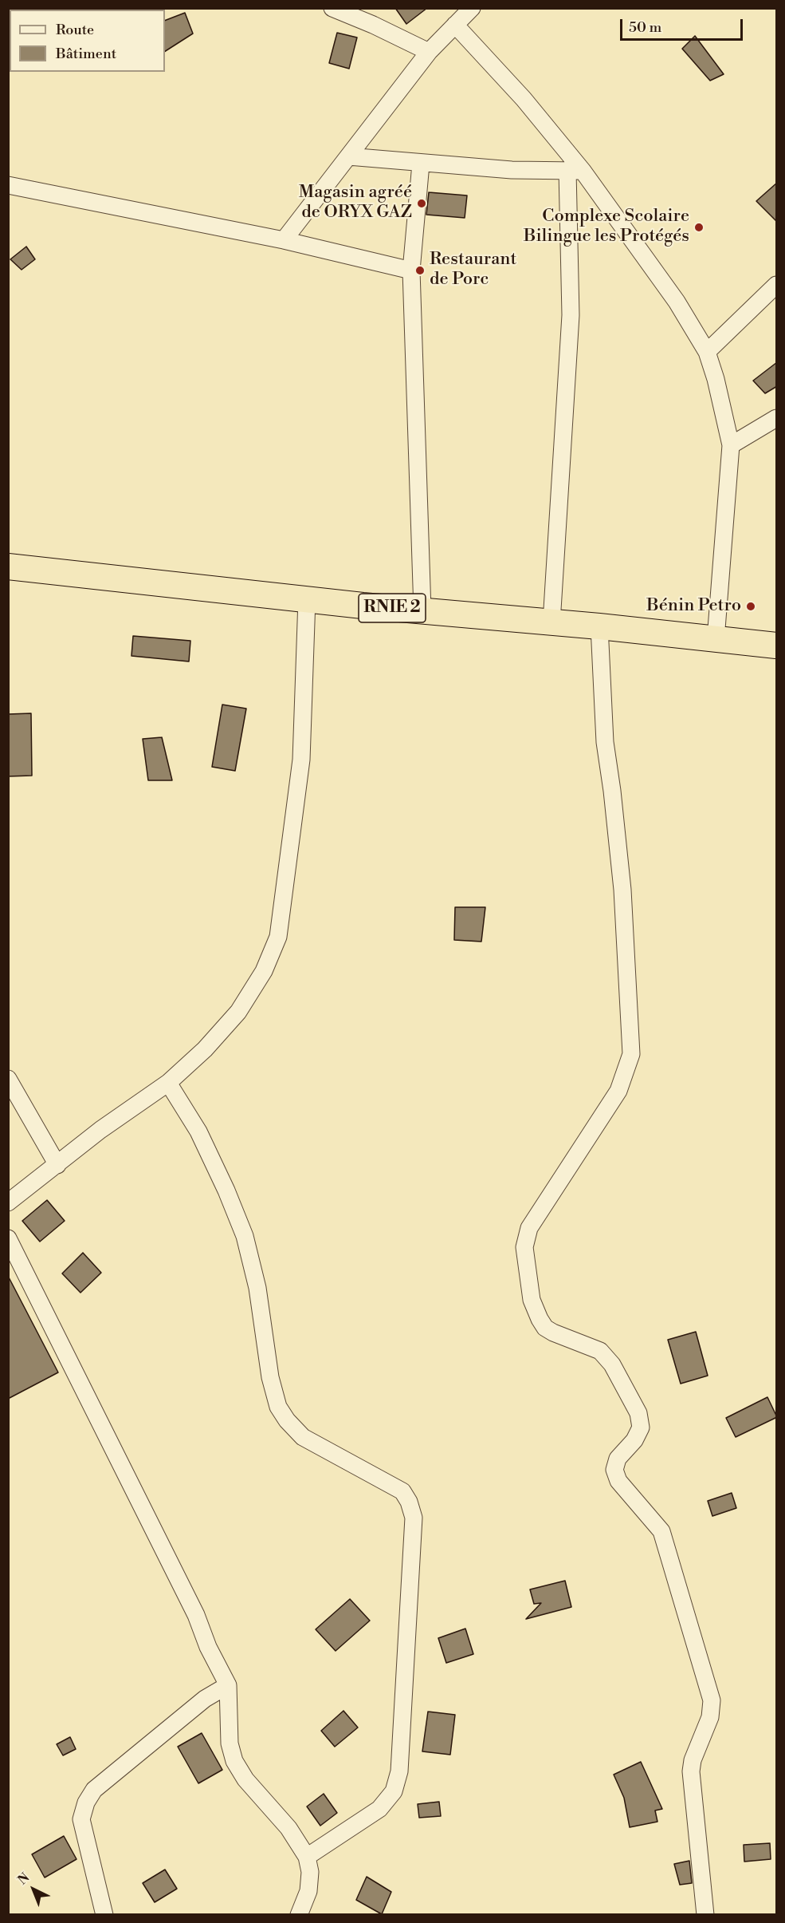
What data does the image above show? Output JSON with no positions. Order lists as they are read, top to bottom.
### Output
{
  "streets": {
    "highway": ["RNIE 2"]
  },
  "places": [
    "Magasin agréé de ORYX GAZ",
    "Complexe Scolaire Bilingue les Protégés",
    "Restaurant de Porc",
    "Bénin Petro"
  ],
  "legend": ["Route", "Bâtiment"],
  "scale_bar": "50 m",
  "north": "top left"
}
